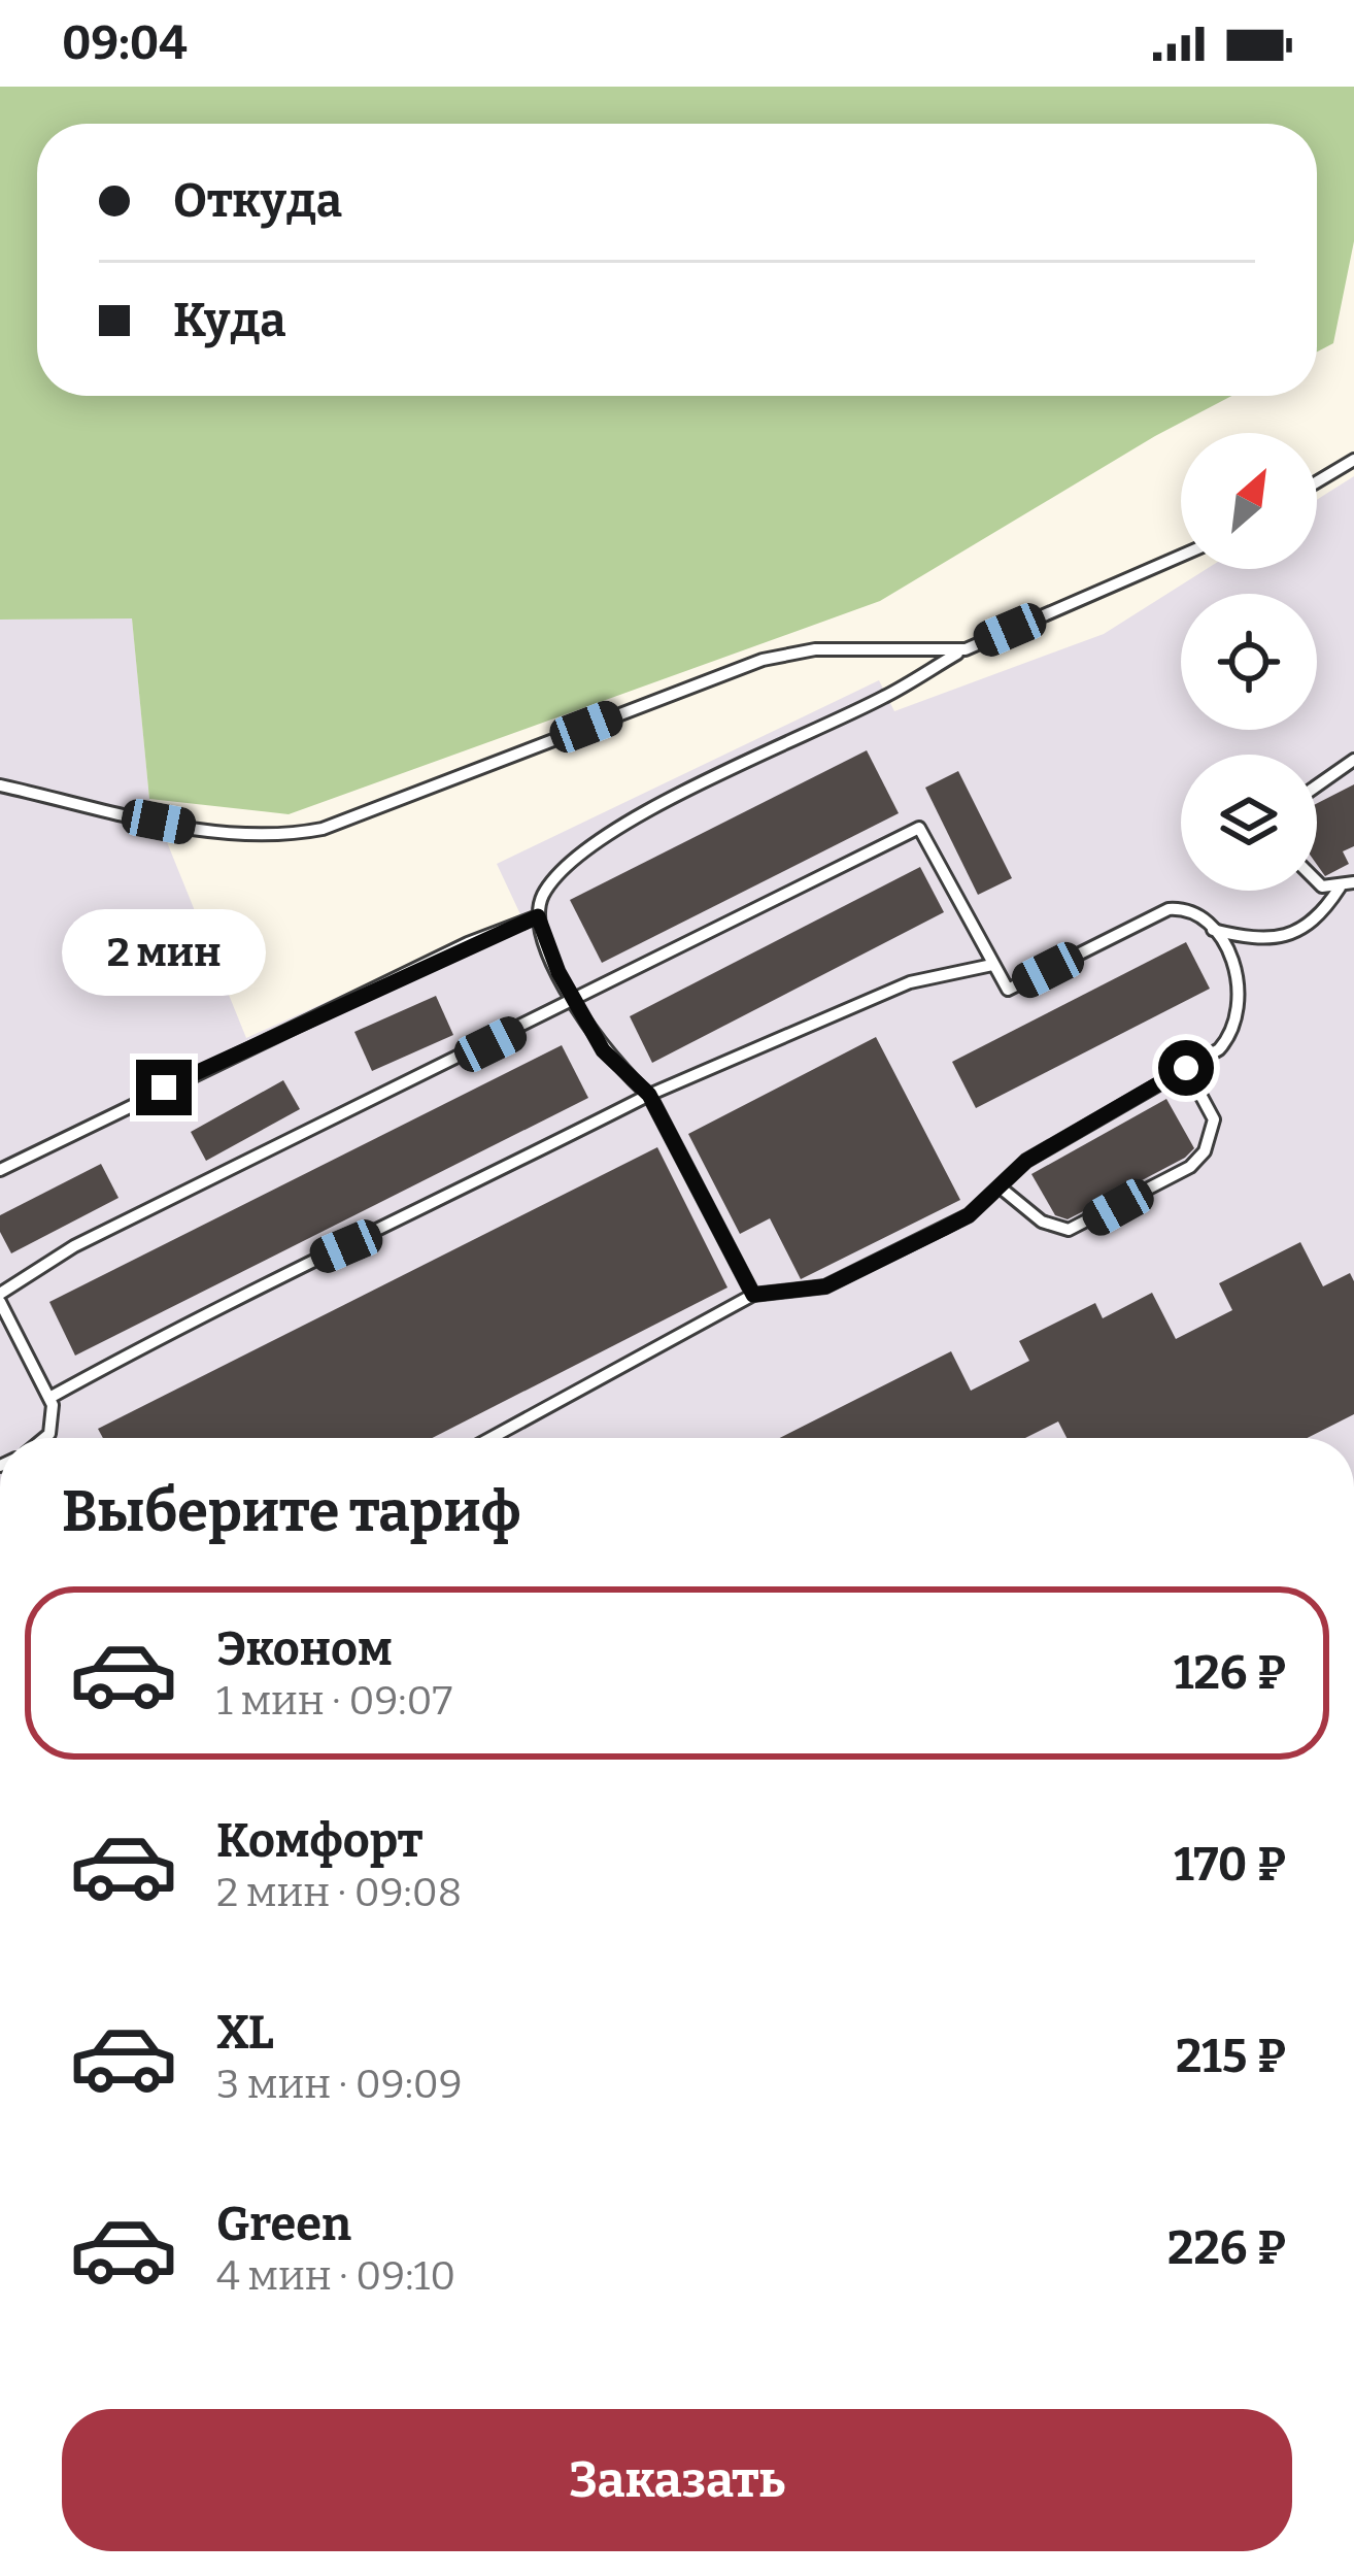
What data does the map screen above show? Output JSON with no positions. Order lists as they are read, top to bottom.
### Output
{
  "north": "top right",
  "page": {
    "status": "09:04",
    "banner": ["Откуда", "Куда"],
    "bubble": "2 мин",
    "heading": "Выберите тариф",
    "list": [
      {
        "name": "Эконом",
        "note": "1 мин · 09:07",
        "value": "126 ₽"
      },
      {
        "name": "Комфорт",
        "note": "2 мин · 09:08",
        "value": "170 ₽"
      },
      {
        "name": "XL",
        "note": "3 мин · 09:09",
        "value": "215 ₽"
      },
      {
        "name": "Green",
        "note": "4 мин · 09:10",
        "value": "226 ₽"
      }
    ],
    "buttons": "Заказать"
  }
}
